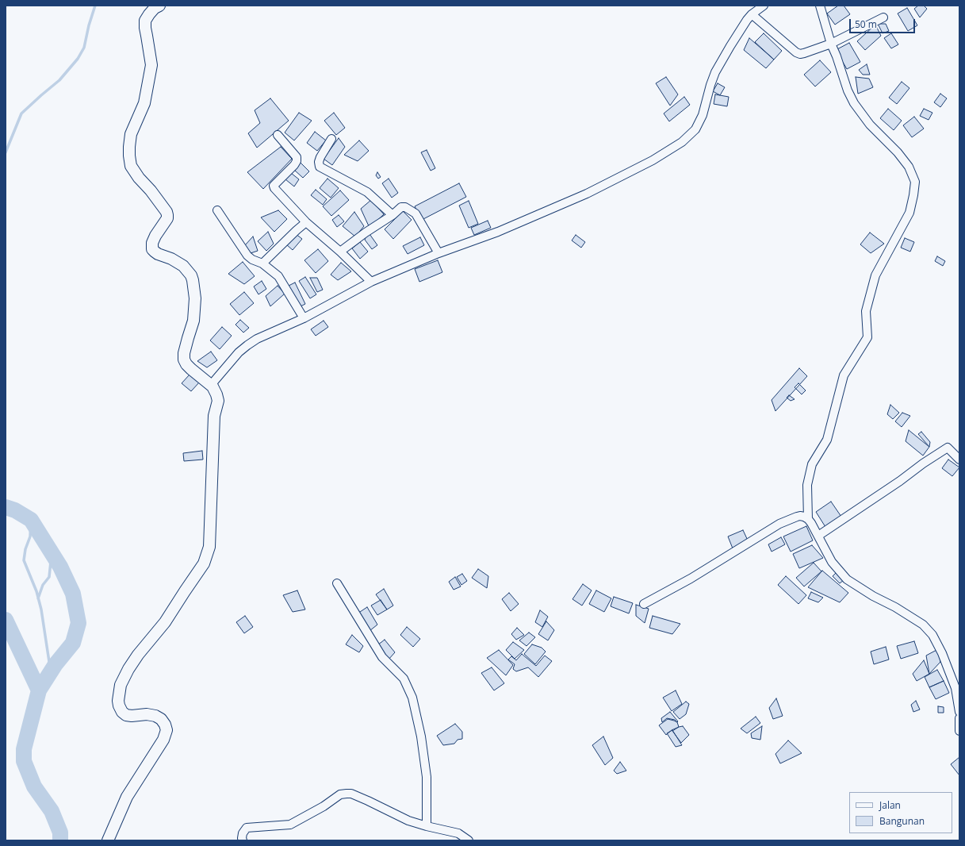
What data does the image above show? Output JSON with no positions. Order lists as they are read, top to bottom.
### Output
{
  "legend": ["Jalan", "Bangunan"],
  "scale_bar": "50 m"
}
